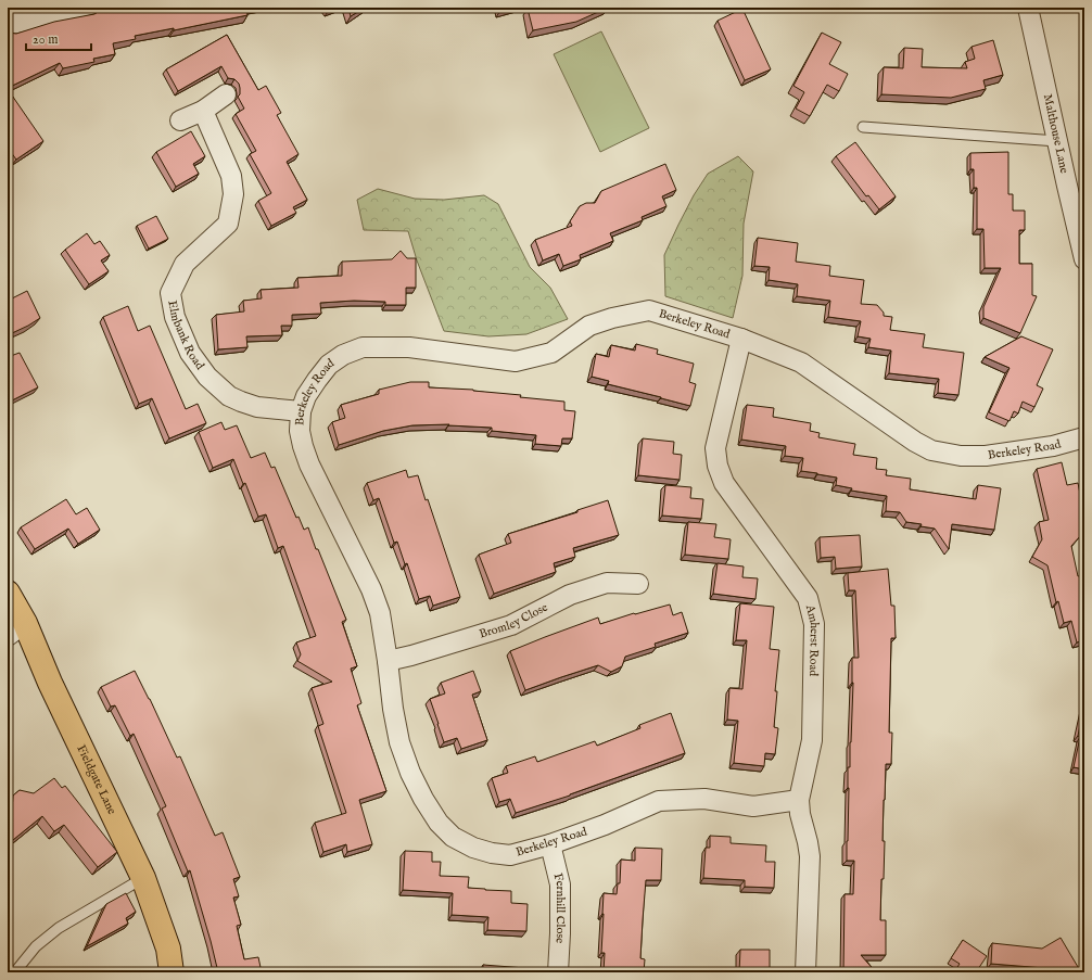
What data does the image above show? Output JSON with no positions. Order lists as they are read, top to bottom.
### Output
{
  "streets": {
    "main road": ["Fieldgate Lane"],
    "street": [
      "Malthouse Lane",
      "Berkeley Road",
      "Elmbank Road",
      "Bromley Close",
      "Amherst Road",
      "Fernhill Close"
    ]
  },
  "crossings": [
    ["Berkeley Road", "Elmbank Road"],
    ["Berkeley Road", "Bromley Close"],
    ["Berkeley Road", "Amherst Road"],
    ["Berkeley Road", "Fernhill Close"]
  ],
  "scale_bar": "20 m"
}
